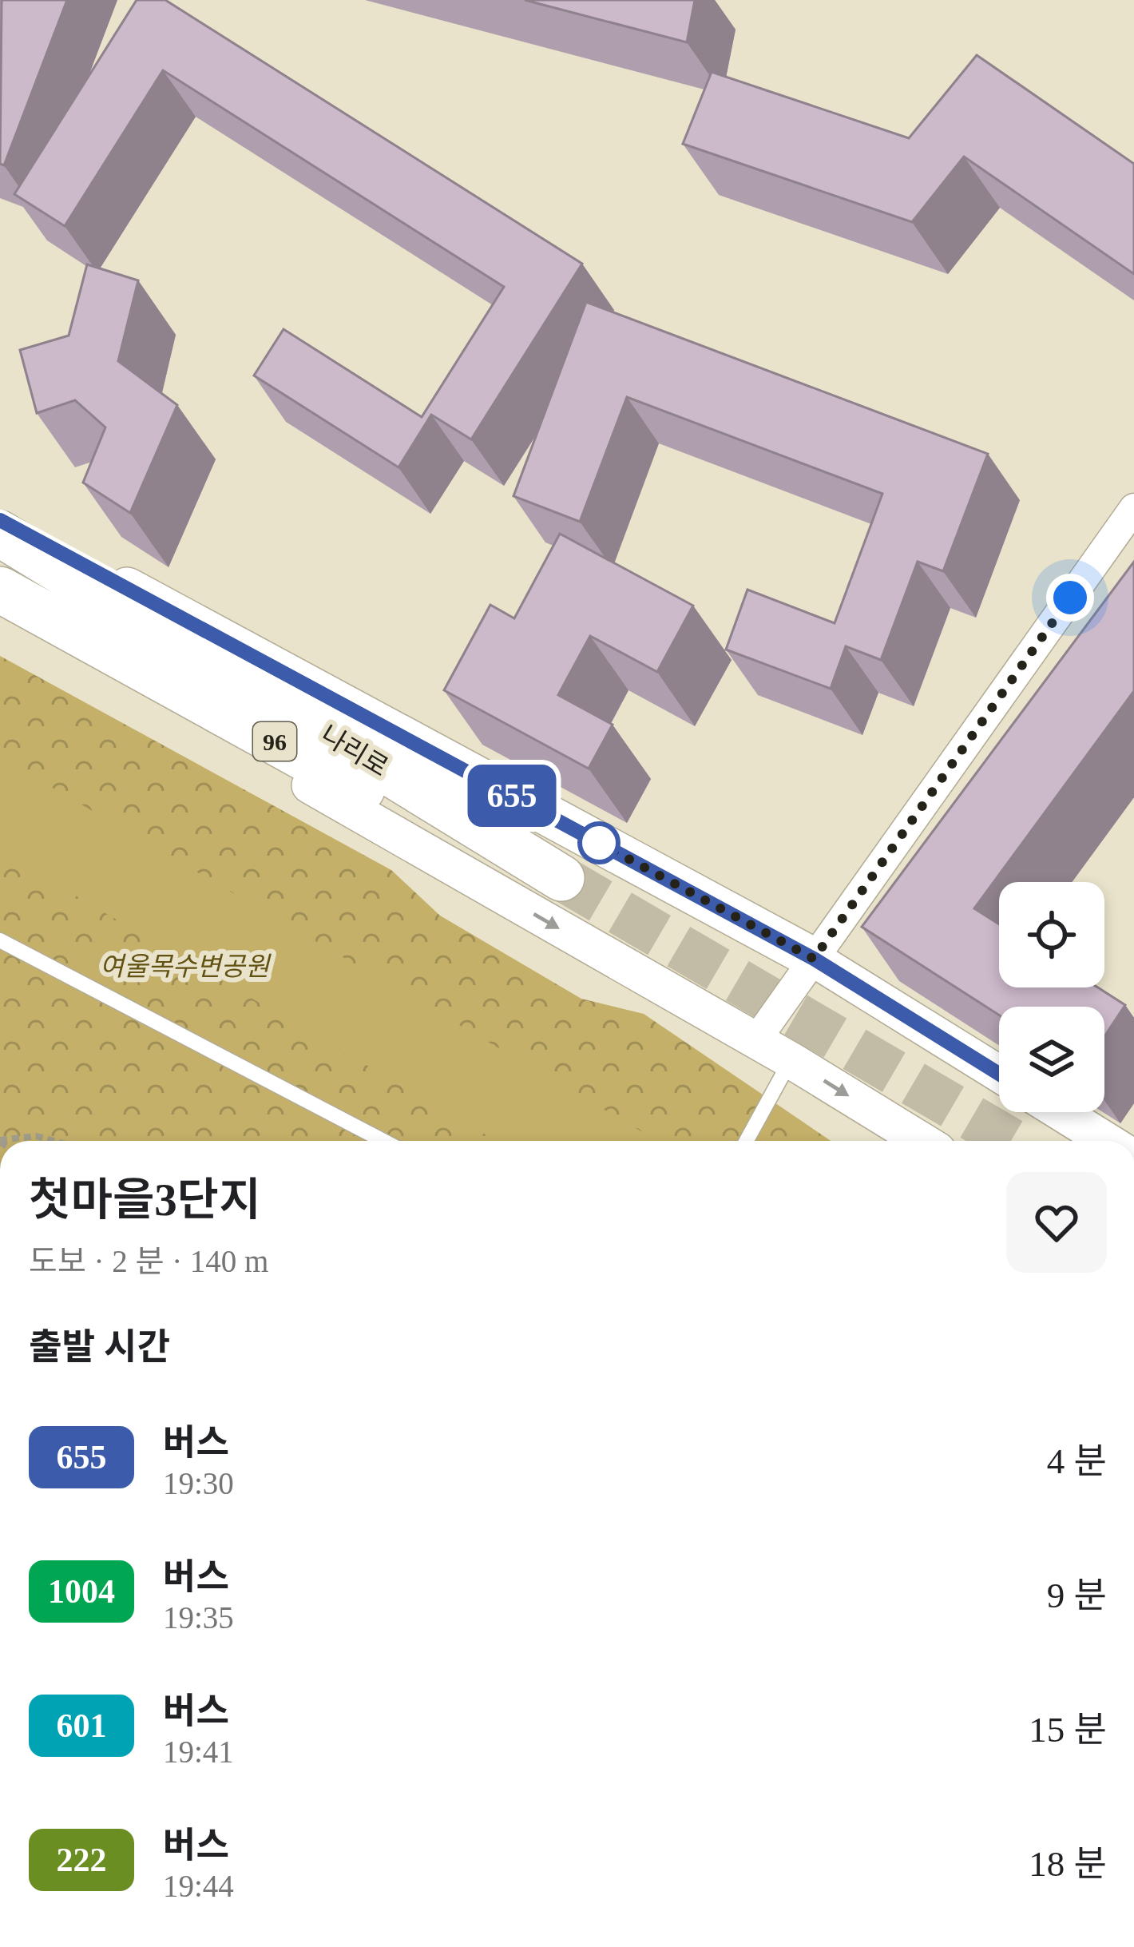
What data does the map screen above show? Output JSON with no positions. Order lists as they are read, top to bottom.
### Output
{
  "streets": {
    "main road": ["96", "나리로"]
  },
  "parks": ["여울목수변공원"],
  "lines": ["bus line 655"],
  "page": {
    "on_map": "655",
    "heading": [
      ["첫마을3단지", "도보 · 2 분 · 140 m"],
      "출발 시간"
    ],
    "list": [
      {
        "mark": "655",
        "name": "버스",
        "note": "19:30",
        "value": "4 분"
      },
      {
        "mark": "1004",
        "name": "버스",
        "note": "19:35",
        "value": "9 분"
      },
      {
        "mark": "601",
        "name": "버스",
        "note": "19:41",
        "value": "15 분"
      },
      {
        "mark": "222",
        "name": "버스",
        "note": "19:44",
        "value": "18 분"
      }
    ]
  }
}
